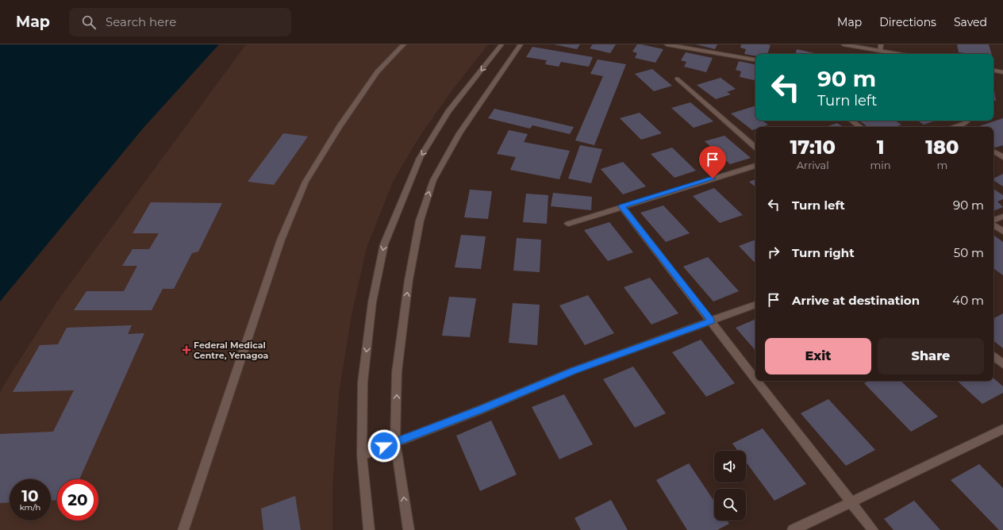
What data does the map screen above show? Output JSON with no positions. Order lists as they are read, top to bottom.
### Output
{
  "places": {
    "health": ["Federal Medical Centre, Yenagoa"]
  },
  "page": {
    "header": "Map",
    "search": "Search here",
    "nav": ["Map", "Directions", "Saved"],
    "turn": ["90 m", "Turn left"],
    "eta": [
      "17:10",
      "Arrival",
      "1",
      "min",
      "180",
      "m"
    ],
    "list": [
      {
        "name": "Turn left",
        "value": "90 m"
      },
      {
        "name": "Turn right",
        "value": "50 m"
      },
      {
        "name": "Arrive at destination",
        "value": "40 m"
      }
    ],
    "buttons": ["Exit", "Share"],
    "speed": "10 km/h",
    "limit": "20"
  }
}
